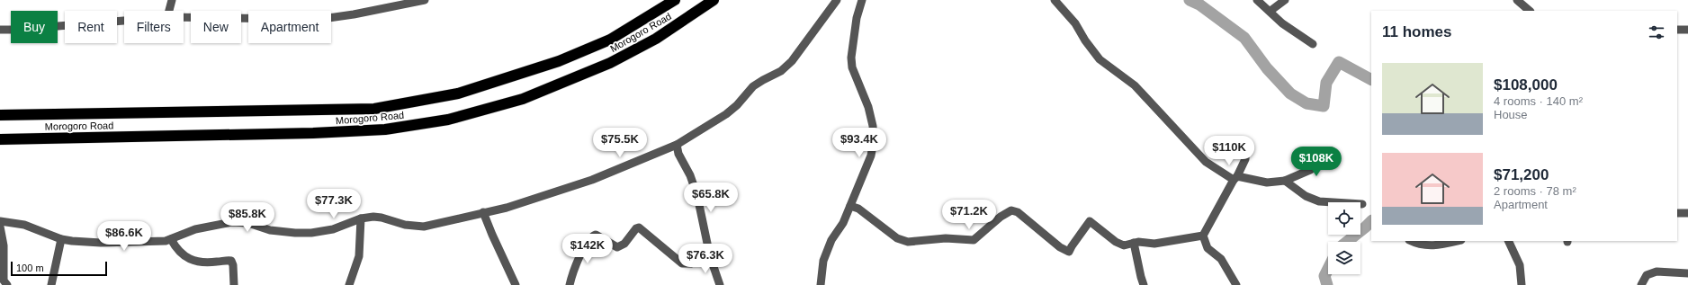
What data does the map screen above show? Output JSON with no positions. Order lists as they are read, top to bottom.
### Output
{
  "streets": {
    "highway": ["Morogoro Road"]
  },
  "scale_bar": "100 m",
  "page": {
    "chip": [
      "Buy",
      "Rent",
      "Filters",
      "New",
      "Apartment"
    ],
    "heading": "11 homes",
    "list": [
      {
        "name": "$108,000",
        "note": "4 rooms · 140 m² · House"
      },
      {
        "name": "$71,200",
        "note": "2 rooms · 78 m² · Apartment"
      }
    ],
    "price": [
      "$75.5K",
      "$93.4K",
      "$110K",
      "$108K",
      "$65.8K",
      "$77.3K",
      "$71.2K",
      "$85.8K",
      "$86.6K",
      "$142K",
      "$76.3K"
    ],
    "scale": "100 m"
  }
}
